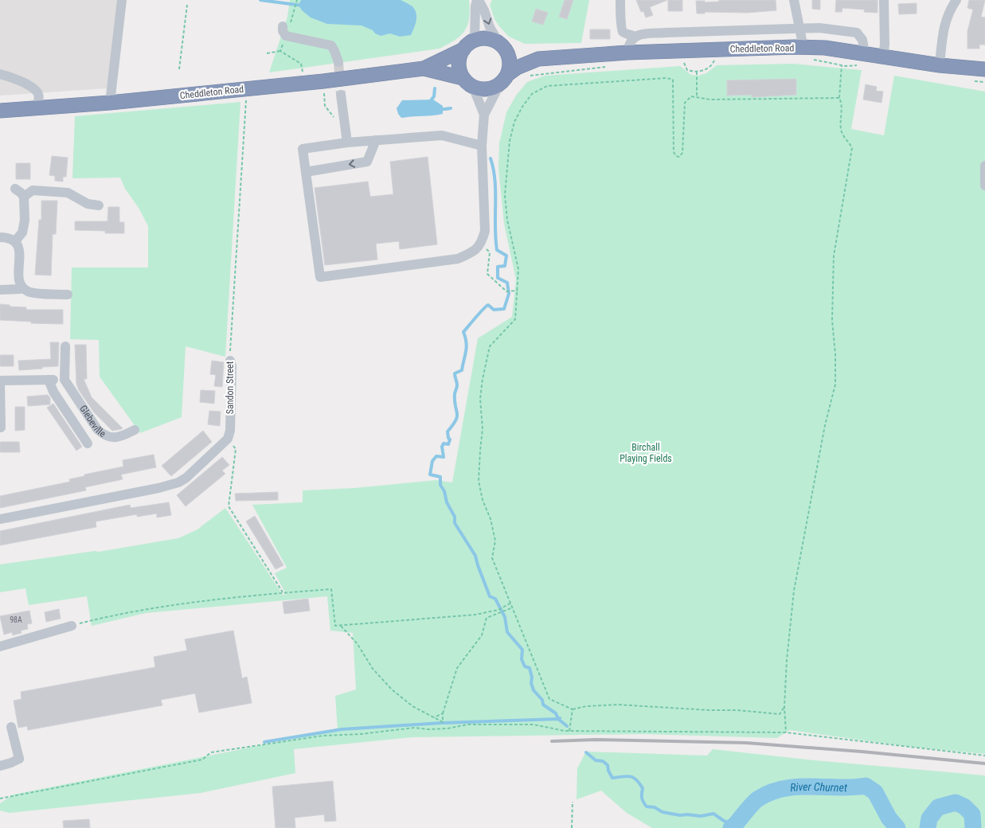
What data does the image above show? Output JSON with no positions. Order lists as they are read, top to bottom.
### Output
{
  "streets": {
    "highway": ["Cheddleton Road"],
    "street": ["Sandon Street", "Glebeville"]
  },
  "crossings": [
    ["Cheddleton Road", "Sandon Street"]
  ],
  "water": ["River Churnet"],
  "parks": ["Birchall Playing Fields"],
  "house_numbers": ["98A"]
}
